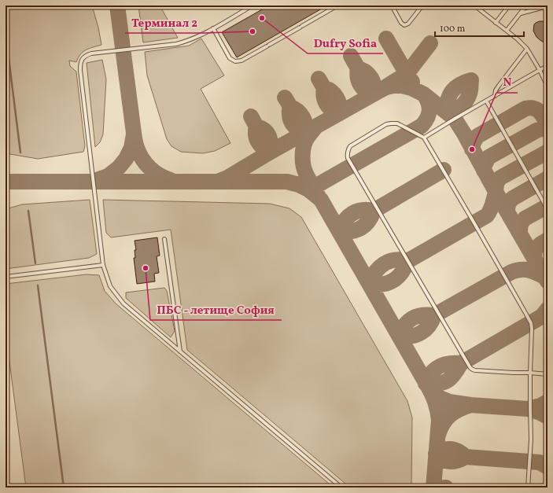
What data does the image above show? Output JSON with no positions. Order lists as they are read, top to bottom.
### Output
{
  "places": [
    "Dufry Sofia",
    "Терминал 2",
    "N",
    "ПБС - летище София"
  ],
  "scale_bar": "100 m"
}
